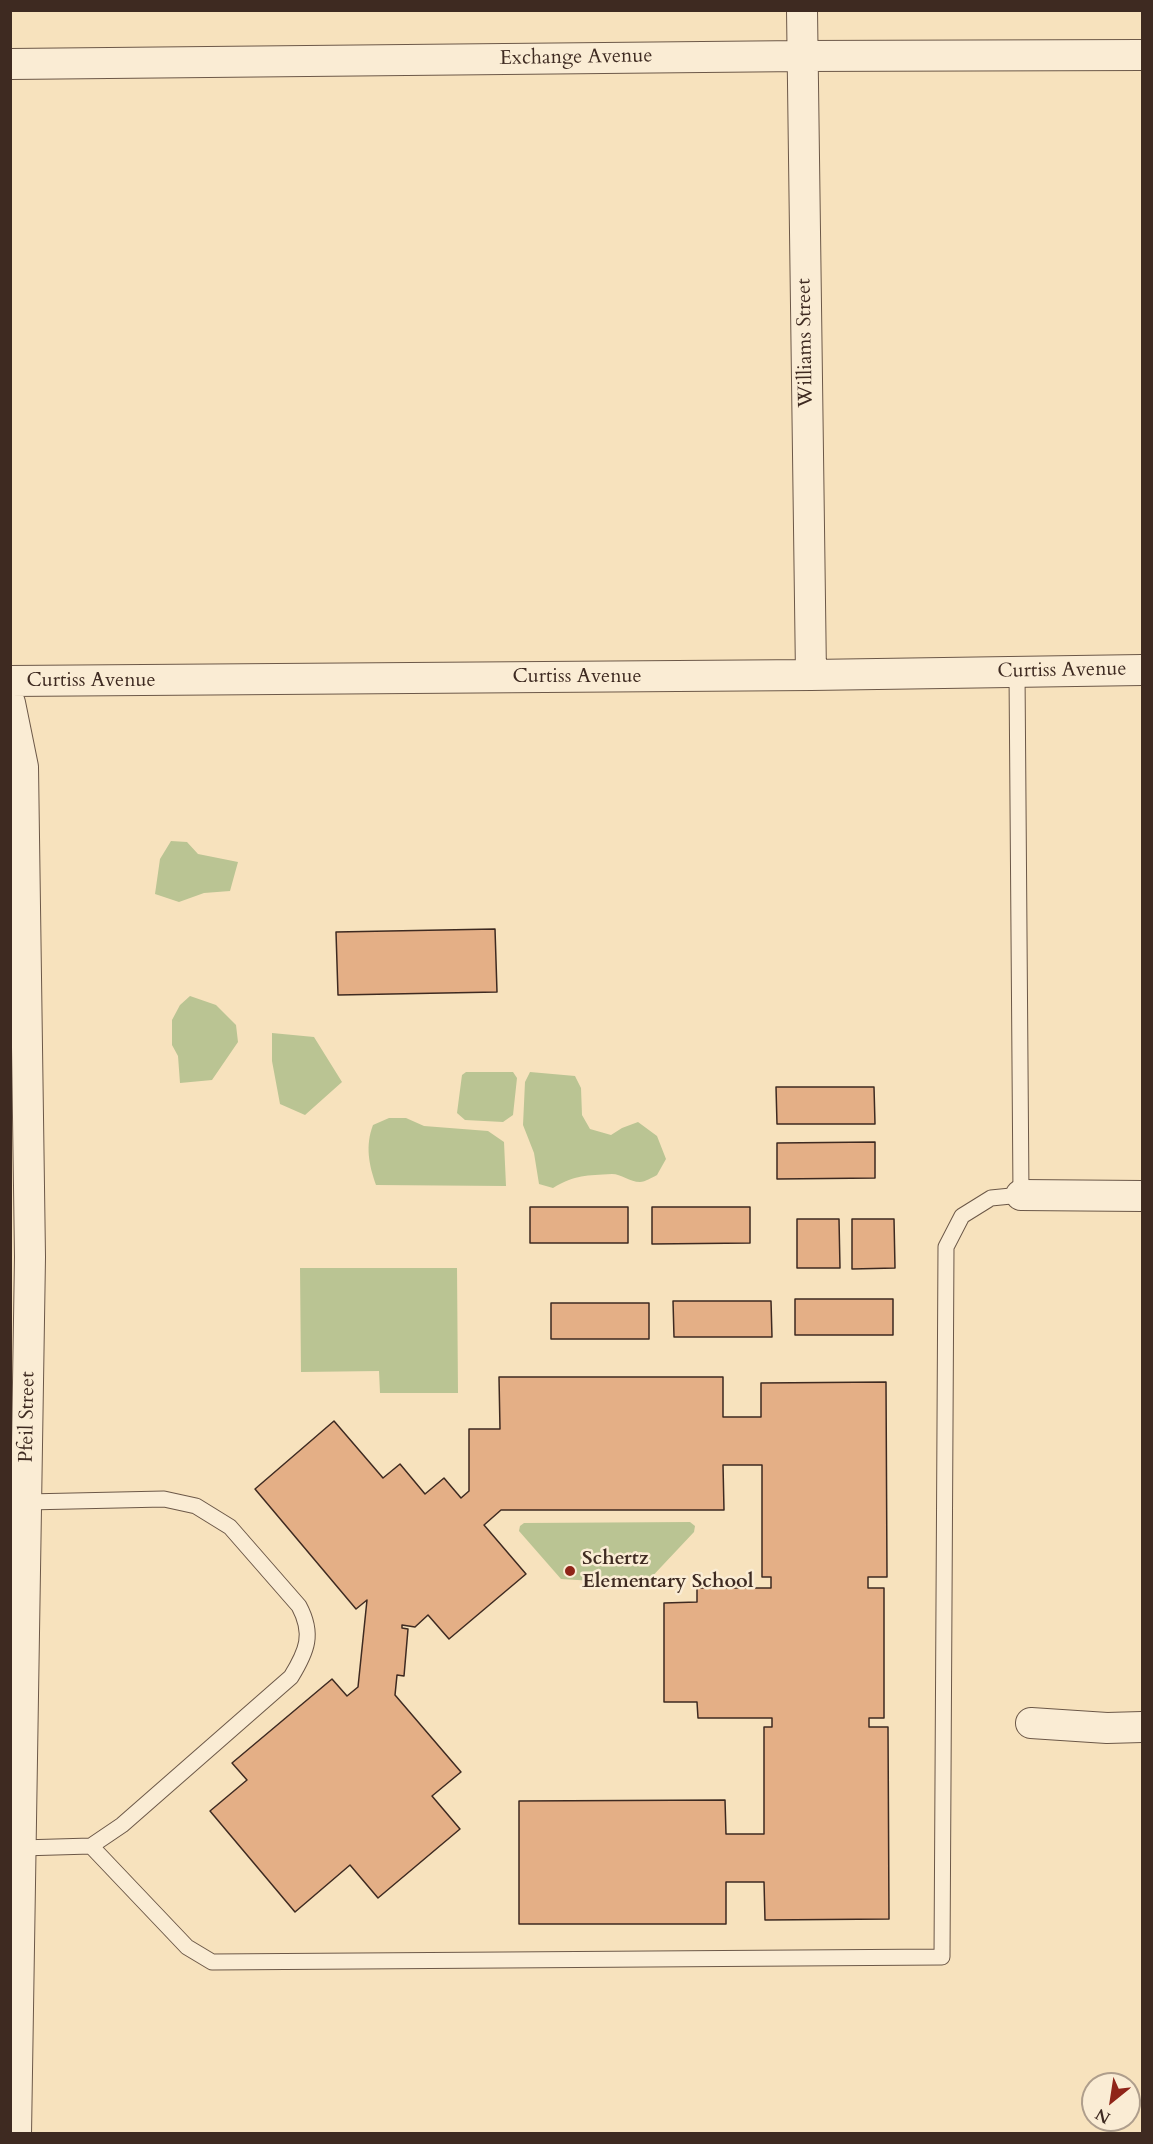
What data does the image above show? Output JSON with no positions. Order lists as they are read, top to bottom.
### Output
{
  "streets": {
    "street": [
      "Exchange Avenue",
      "Williams Street",
      "Curtiss Avenue",
      "Pfeil Street"
    ]
  },
  "crossings": [
    ["Exchange Avenue", "Williams Street"],
    ["Williams Street", "Curtiss Avenue"]
  ],
  "places": ["Schertz Elementary School"],
  "north": "bottom left"
}
